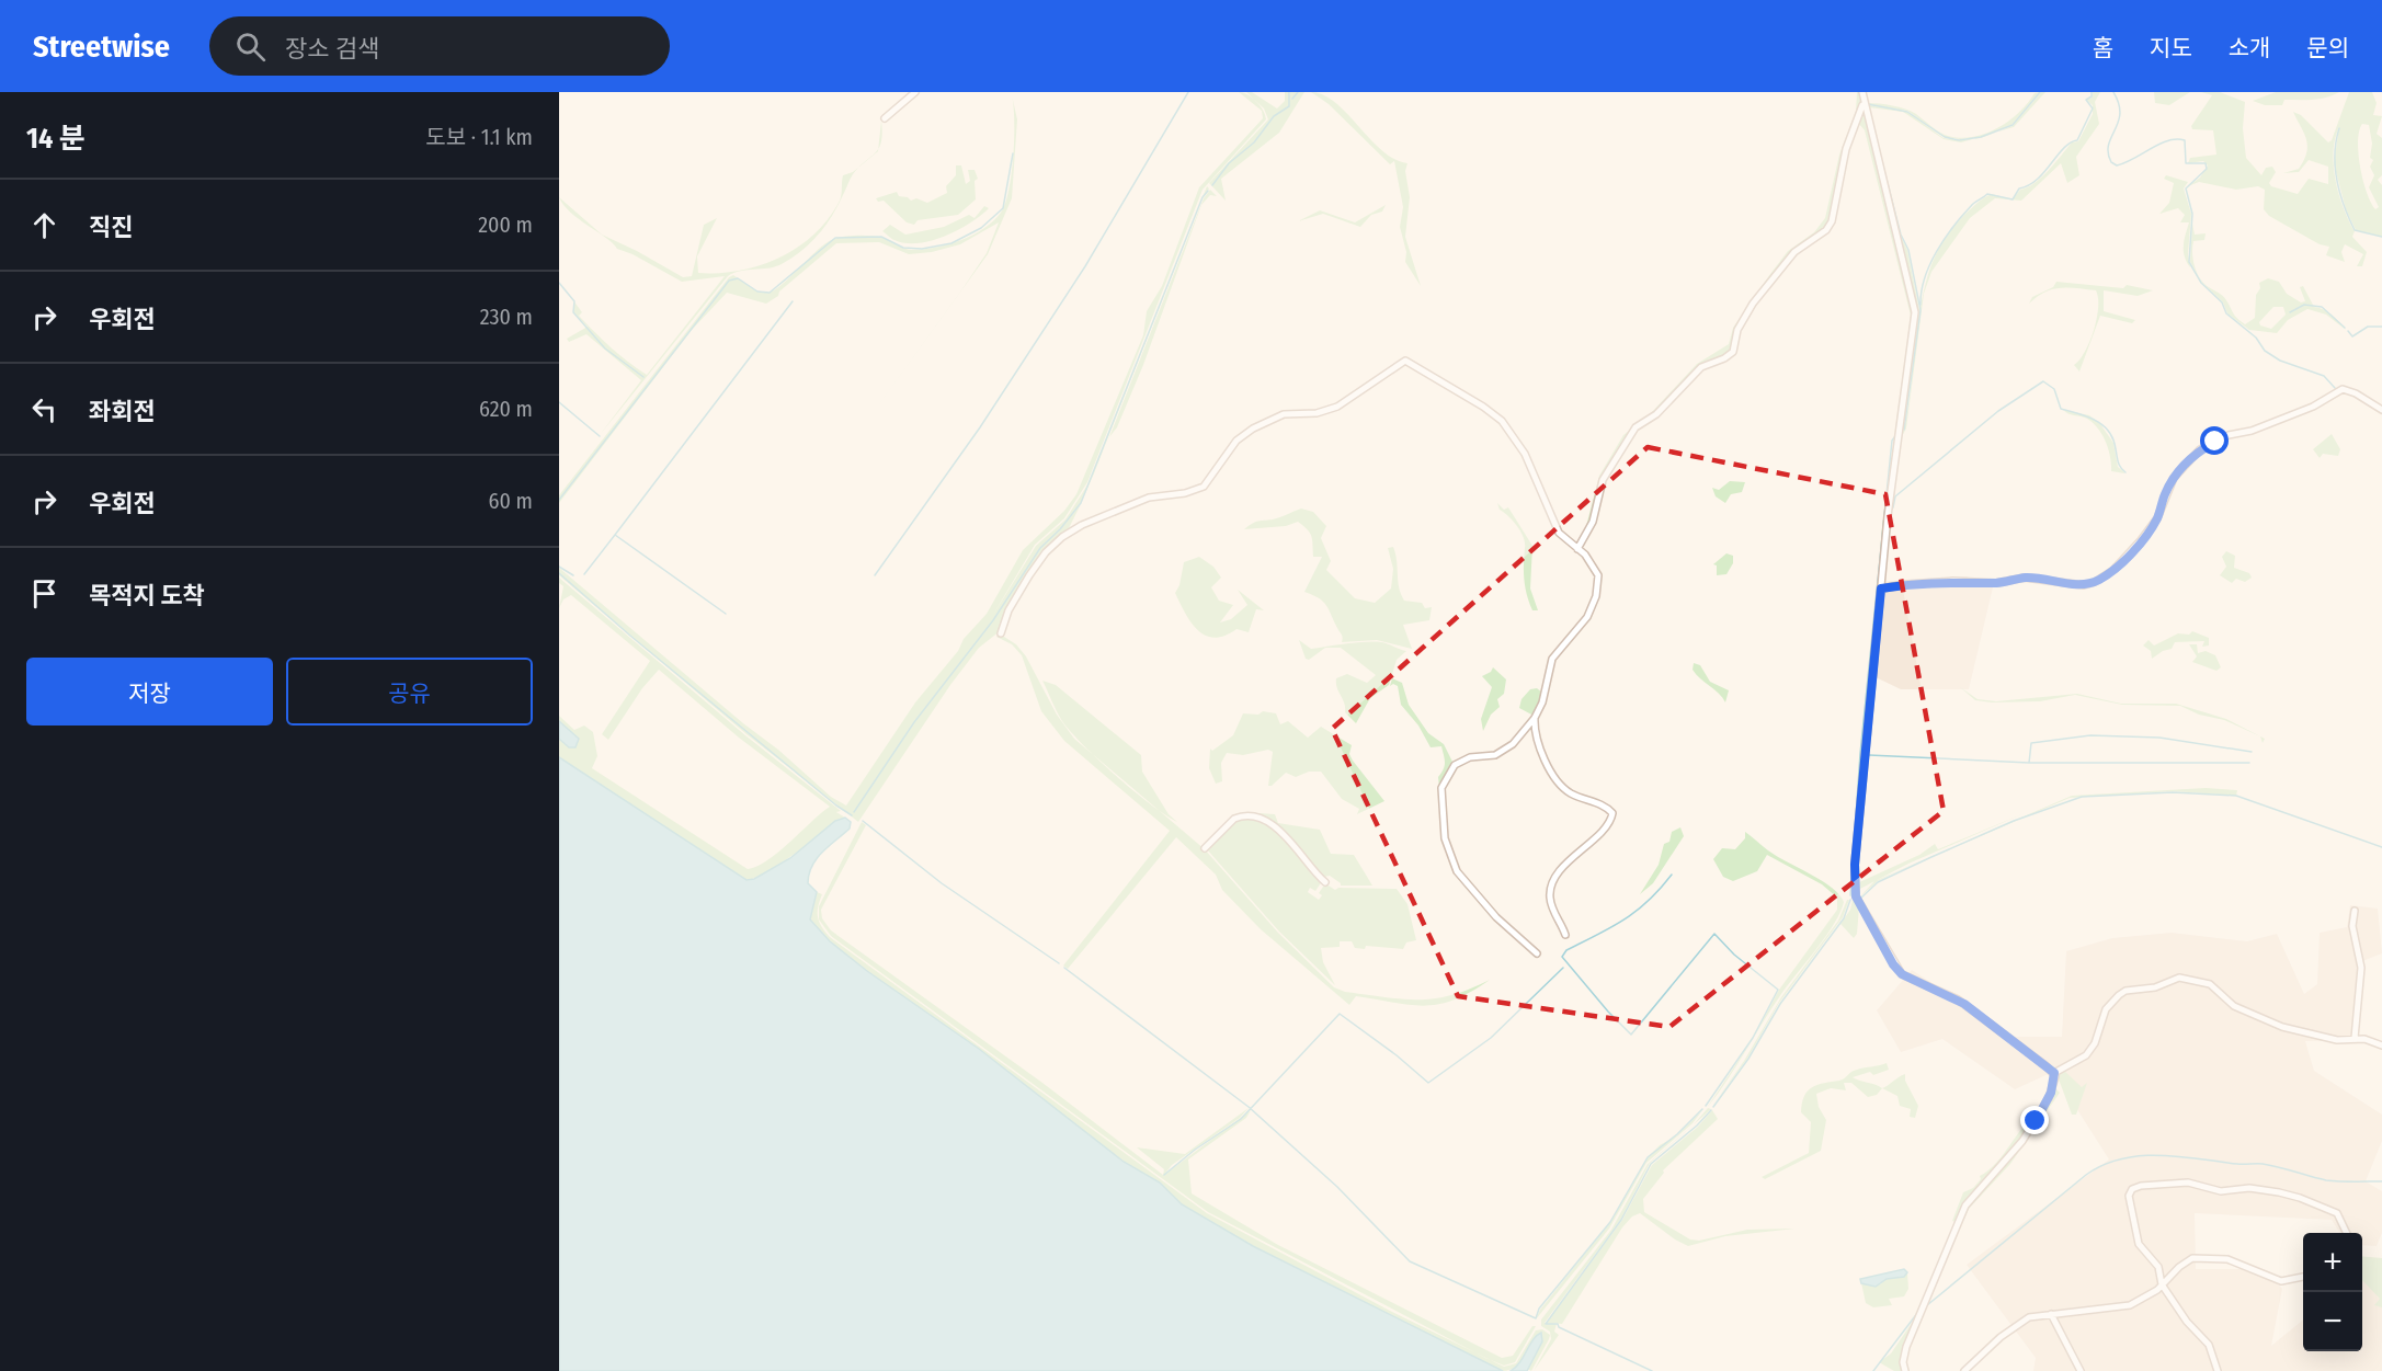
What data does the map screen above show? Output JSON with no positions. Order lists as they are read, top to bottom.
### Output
{
  "page": {
    "header": "Streetwise",
    "search": "장소 검색",
    "nav": [
      "홈",
      "지도",
      "소개",
      "문의"
    ],
    "heading": ["14 분", "도보 · 1.1 km"],
    "list": [
      ["직진", "200 m"],
      ["우회전", "230 m"],
      ["좌회전", "620 m"],
      ["우회전", "60 m"],
      "목적지 도착"
    ],
    "buttons": ["저장", "공유"],
    "map_buttons": ["+", "−"]
  }
}
